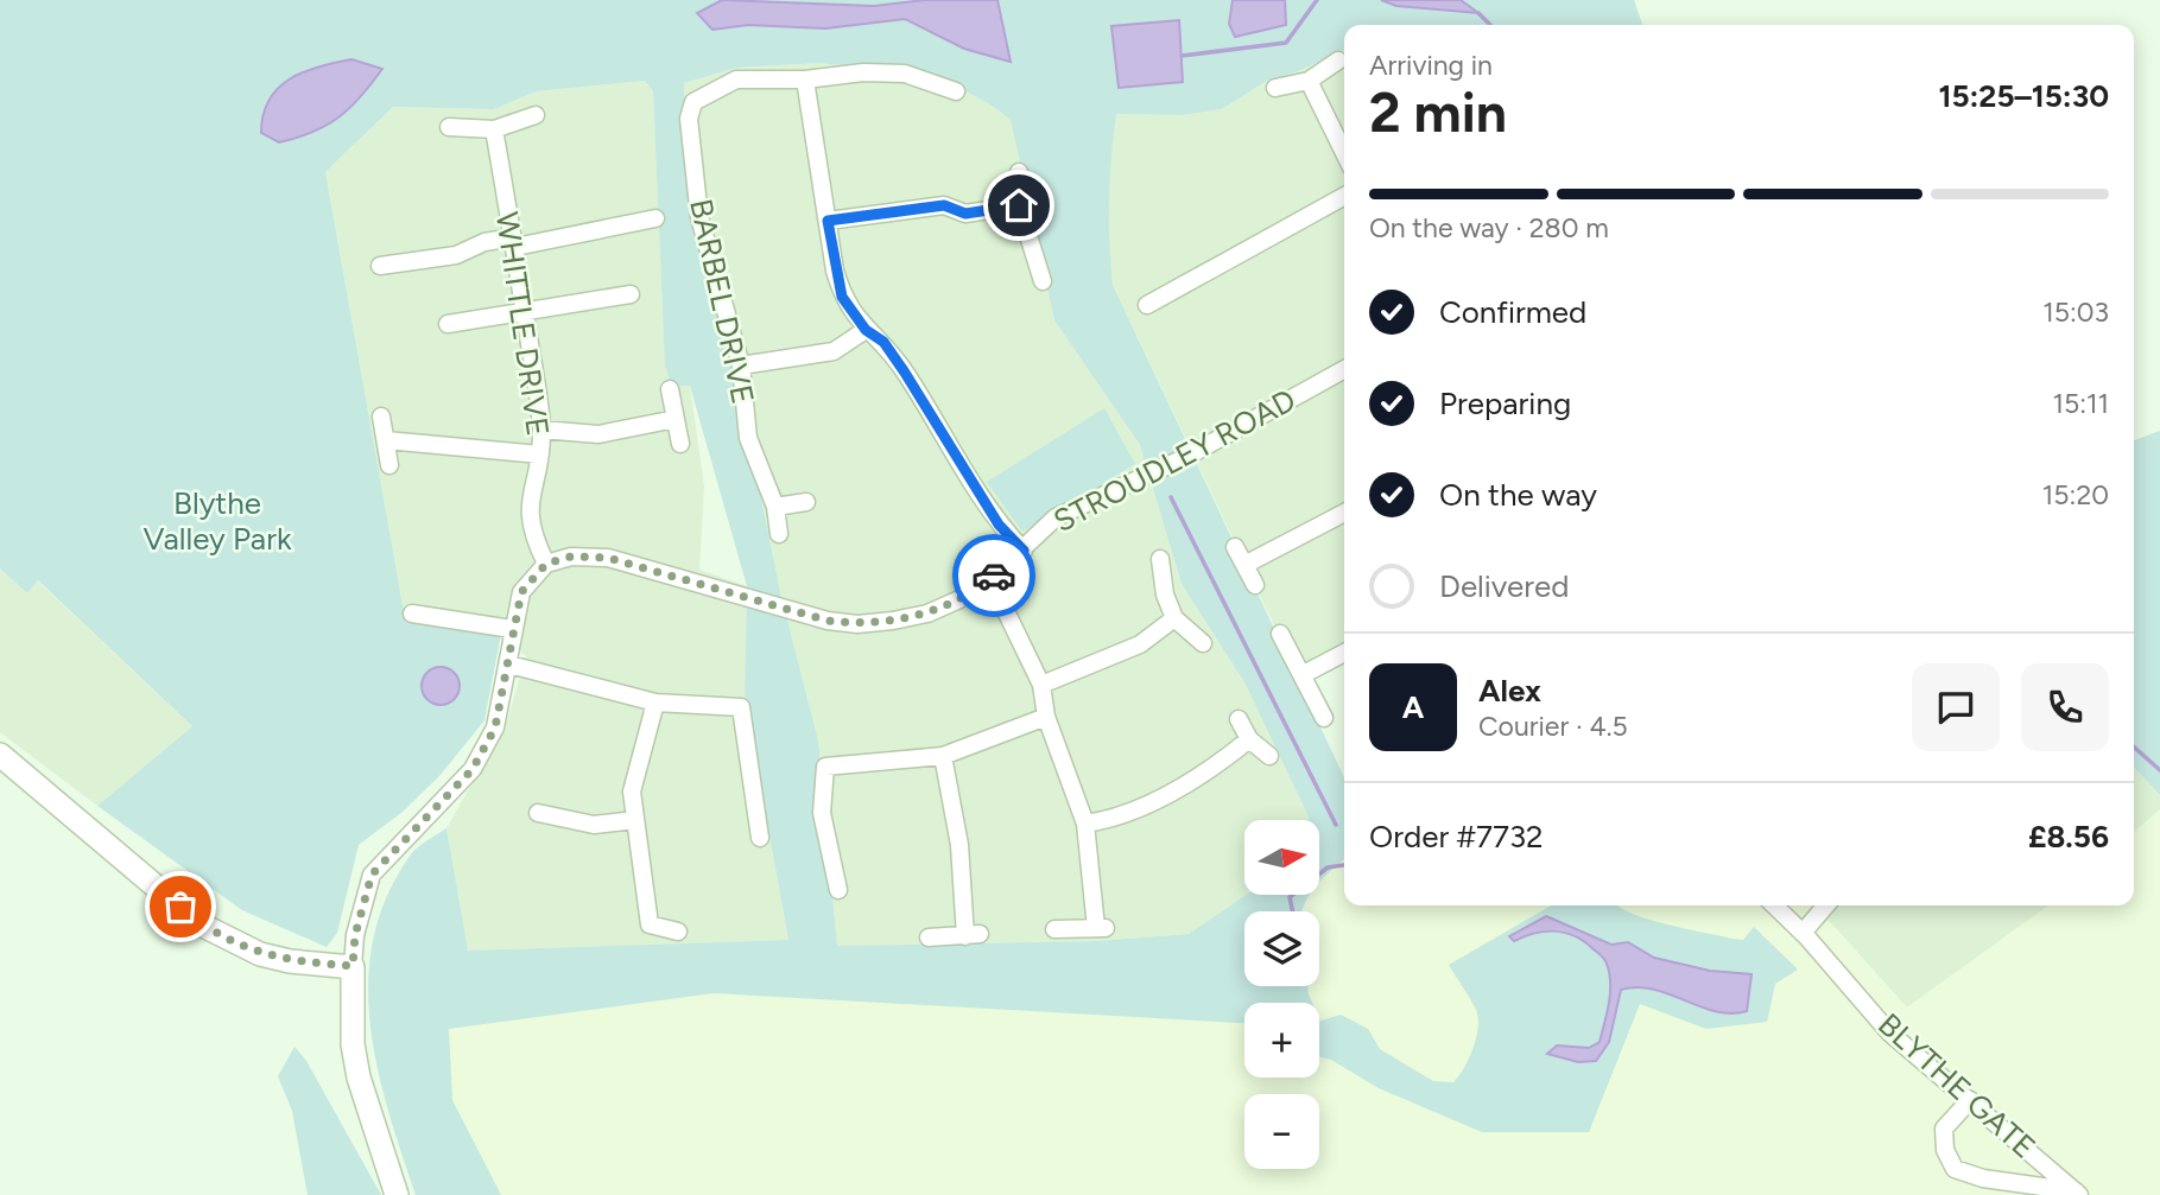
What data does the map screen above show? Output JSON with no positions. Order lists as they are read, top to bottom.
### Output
{
  "streets": {
    "street": [
      "BARBEL DRIVE",
      "WHITTLE DRIVE",
      "STROUDLEY ROAD",
      "BLYTHE GATE"
    ]
  },
  "crossings": [
    ["WHITTLE DRIVE", "STROUDLEY ROAD"]
  ],
  "parks": ["Blythe Valley Park"],
  "north": "right",
  "page": {
    "heading": ["2 min", "Arriving in", "15:25–15:30"],
    "panel": [
      "Alex",
      "Courier · 4.5",
      "Order #7732",
      "£8.56"
    ],
    "bar": "On the way · 280 m",
    "list": [
      ["Confirmed", "15:03"],
      ["Preparing", "15:11"],
      ["On the way", "15:20"],
      "Delivered"
    ],
    "round": "A",
    "map_buttons": ["+", "−"]
  }
}
